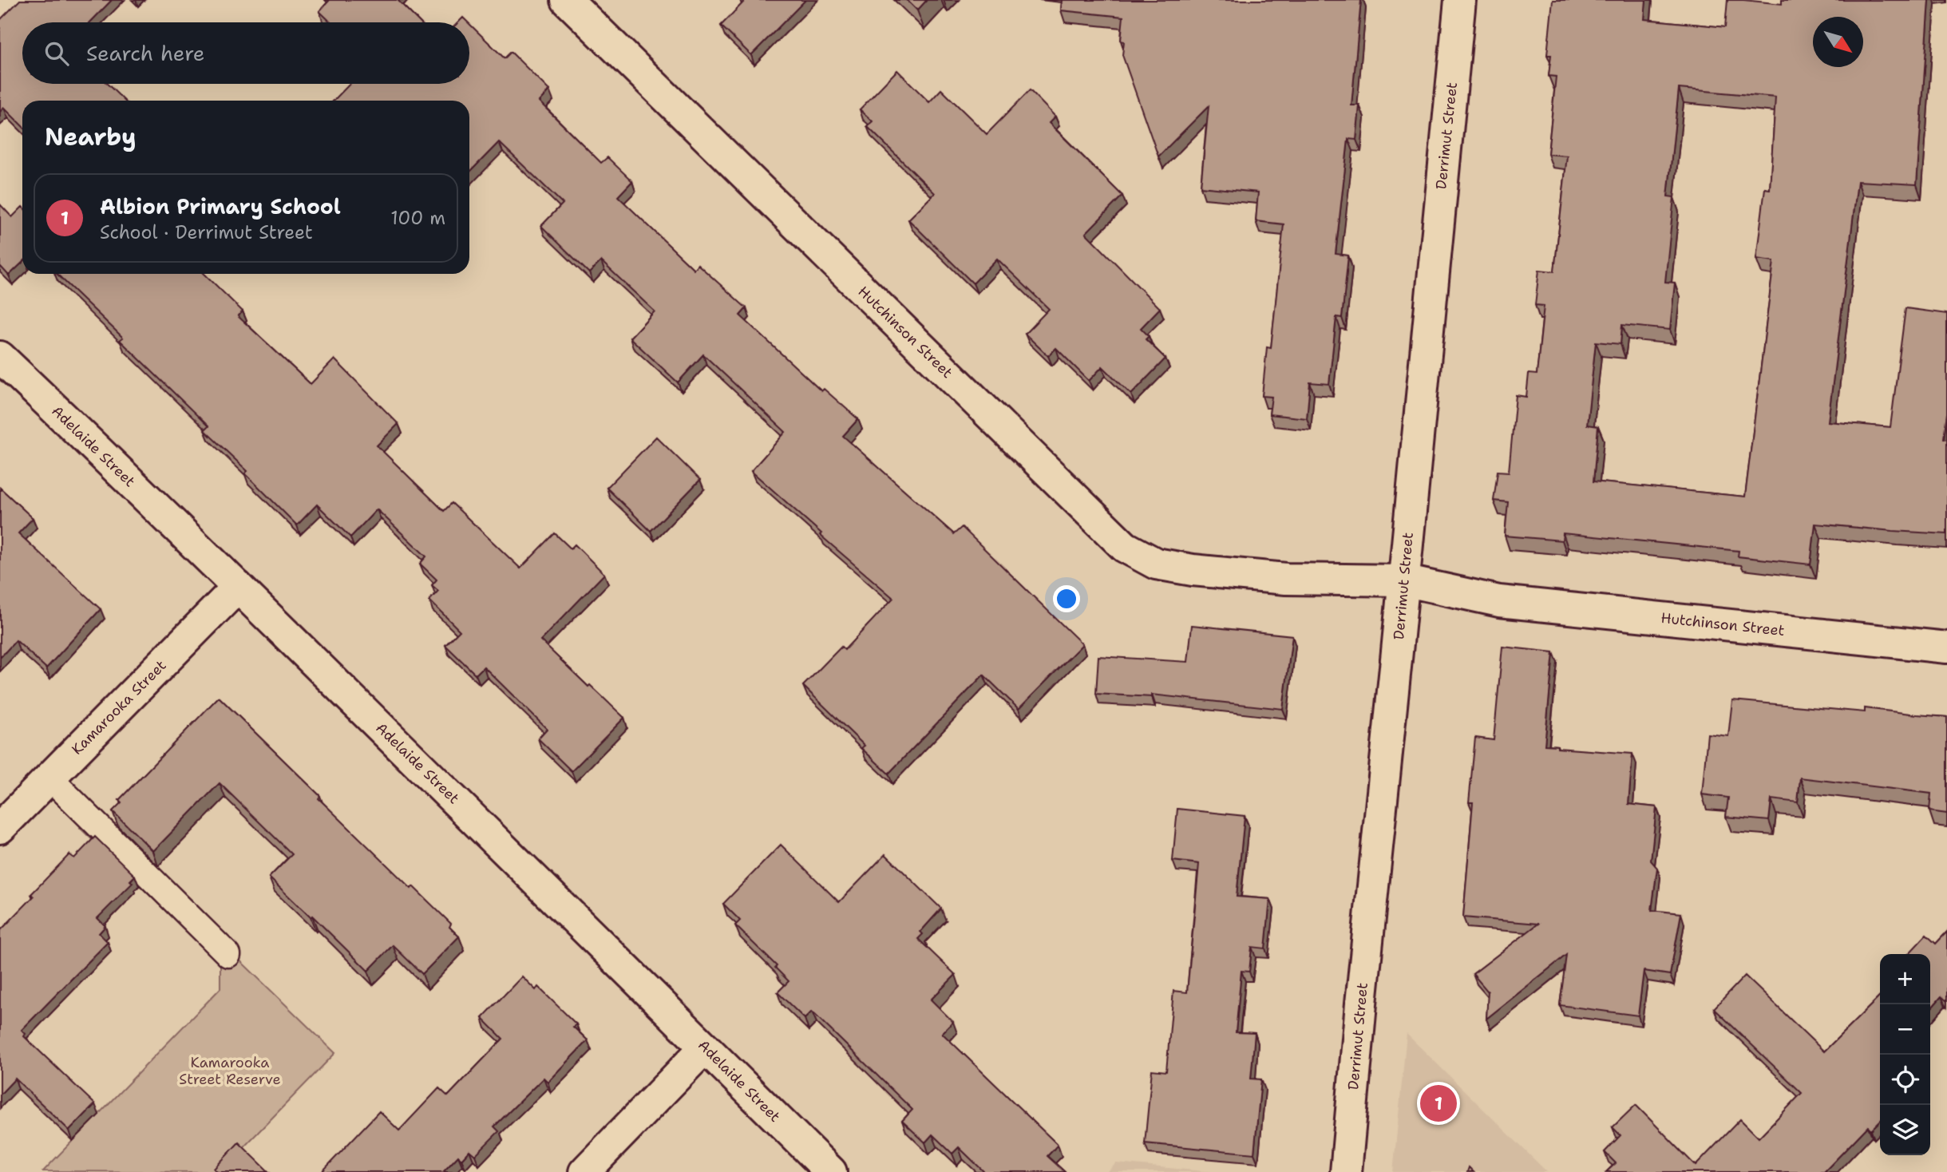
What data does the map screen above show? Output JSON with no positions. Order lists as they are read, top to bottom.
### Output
{
  "streets": {
    "street": [
      "Derrimut Street",
      "Hutchinson Street",
      "Adelaide Street",
      "Kamarooka Street"
    ]
  },
  "crossings": [
    ["Derrimut Street", "Hutchinson Street"],
    ["Adelaide Street", "Kamarooka Street"]
  ],
  "parks": ["Kamarooka Street Reserve"],
  "north": "bottom right",
  "page": {
    "search": "Search here",
    "heading": "Nearby",
    "list": [
      {
        "mark": "1",
        "name": "Albion Primary School",
        "note": "School · Derrimut Street",
        "value": "100 m"
      }
    ],
    "map_buttons": ["+", "−"],
    "pins": "1"
  }
}
